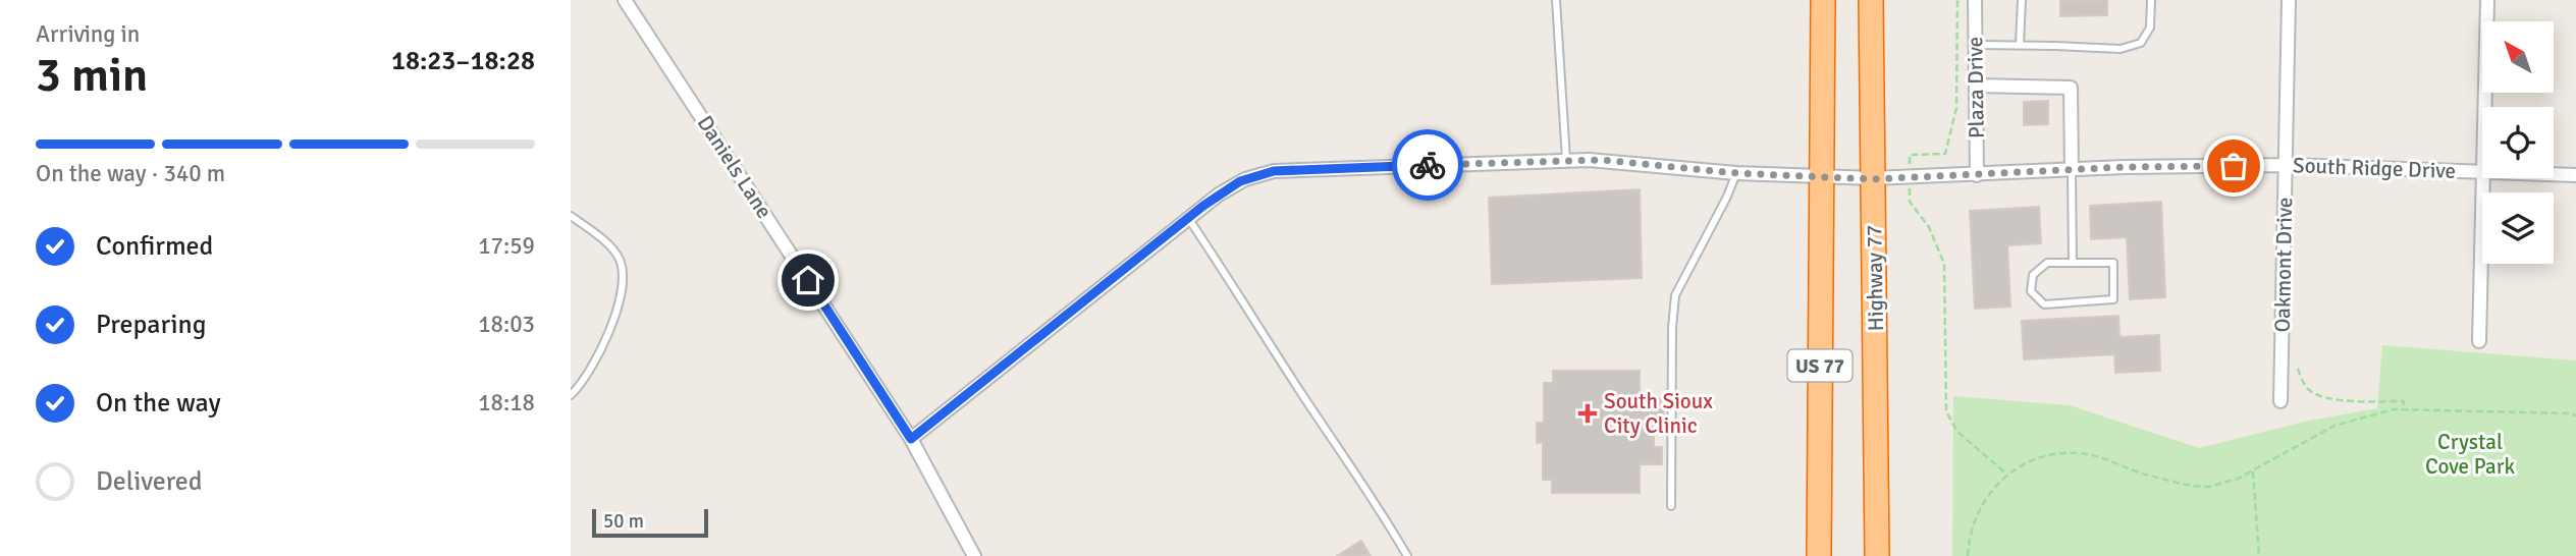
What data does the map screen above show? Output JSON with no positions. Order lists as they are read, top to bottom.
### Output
{
  "streets": {
    "highway": ["Highway 77", "US 77"],
    "street": [
      "Plaza Drive",
      "Daniels Lane",
      "South Ridge Drive",
      "Oakmont Drive"
    ]
  },
  "crossings": [
    ["Plaza Drive", "South Ridge Drive"],
    ["Daniels Lane", "South Ridge Drive"],
    ["South Ridge Drive", "Oakmont Drive"],
    ["South Ridge Drive", "Highway 77"],
    ["South Ridge Drive", "US 77"]
  ],
  "parks": ["Crystal Cove Park"],
  "places": {
    "health": ["South Sioux City Clinic"]
  },
  "scale_bar": "50 m",
  "north": "top left",
  "page": {
    "heading": ["3 min", "Arriving in", "18:23–18:28"],
    "bar": "On the way · 340 m",
    "list": [
      ["Confirmed", "17:59"],
      ["Preparing", "18:03"],
      ["On the way", "18:18"],
      "Delivered"
    ],
    "scale": "50 m"
  }
}
